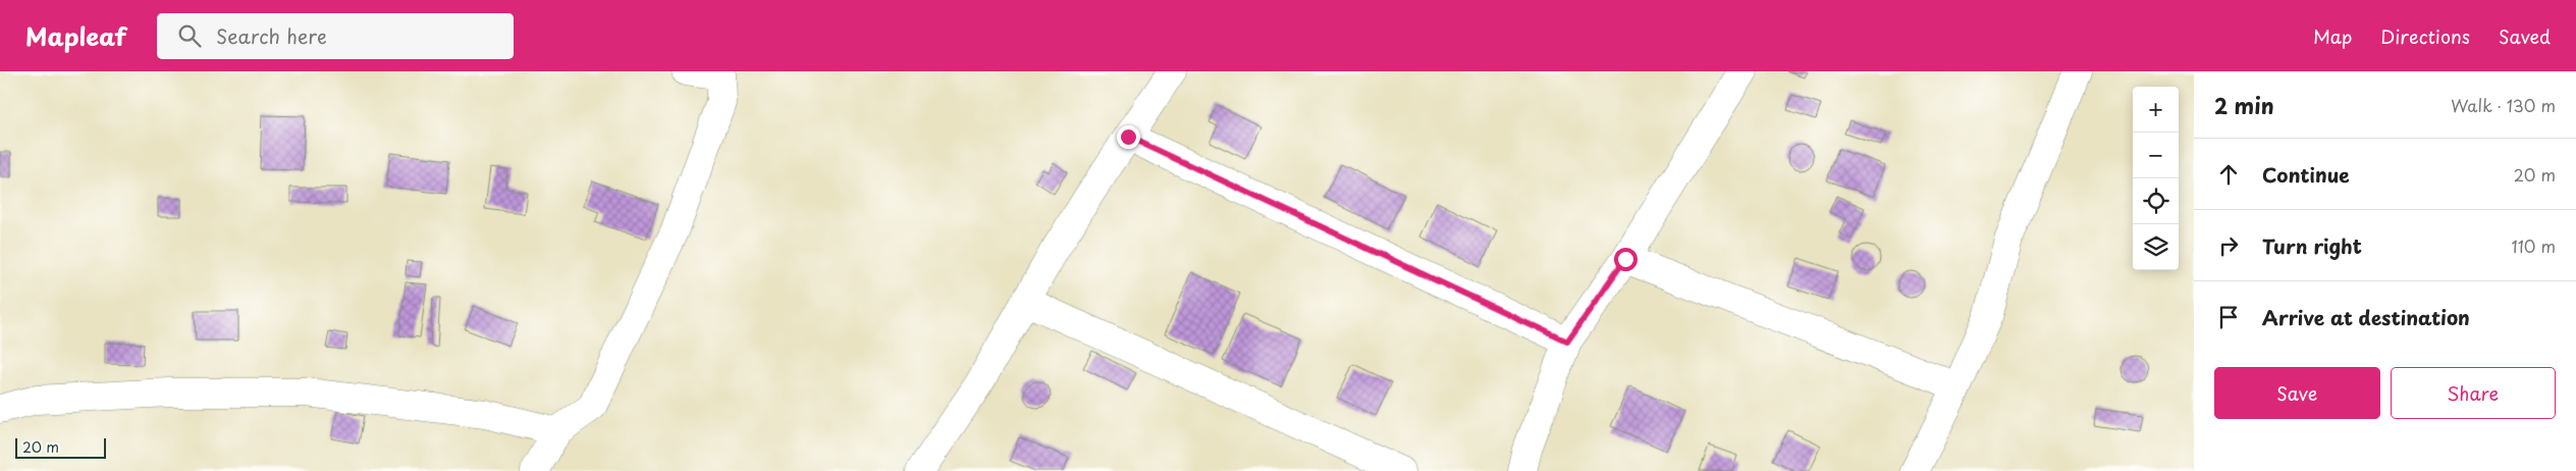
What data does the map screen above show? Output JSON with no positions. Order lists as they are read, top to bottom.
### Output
{
  "scale_bar": "20 m",
  "page": {
    "header": "Mapleaf",
    "search": "Search here",
    "nav": ["Map", "Directions", "Saved"],
    "heading": ["2 min", "Walk · 130 m"],
    "map_buttons": ["+", "−"],
    "list": [
      ["Continue", "20 m"],
      ["Turn right", "110 m"],
      "Arrive at destination"
    ],
    "buttons": ["Save", "Share"],
    "scale": "20 m"
  }
}
